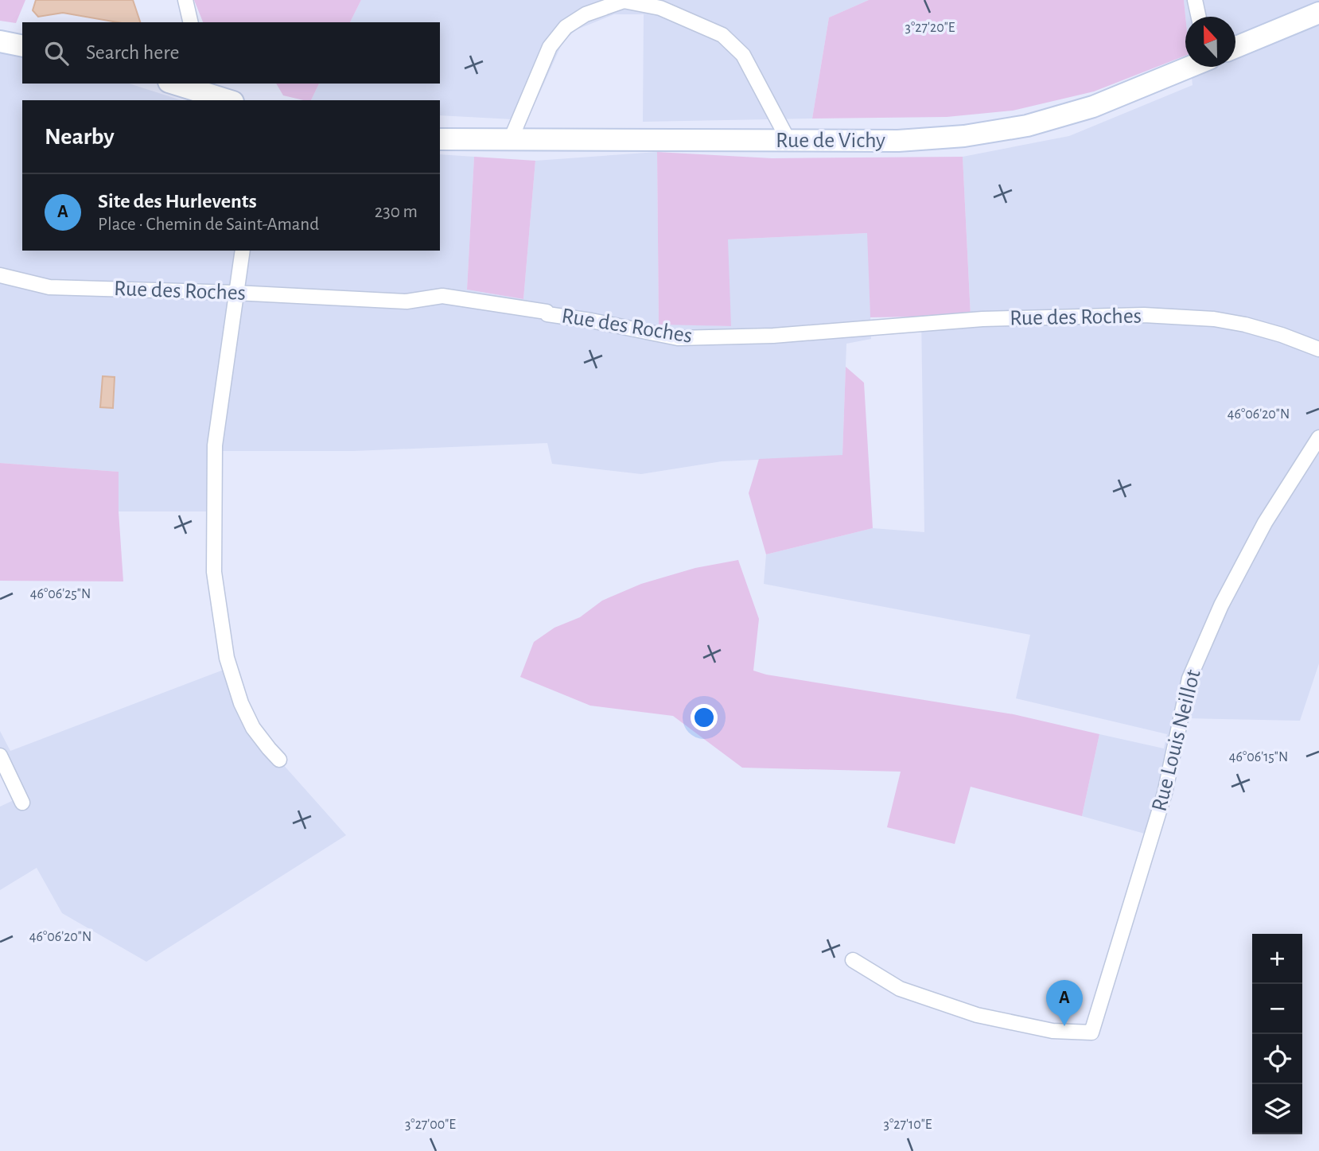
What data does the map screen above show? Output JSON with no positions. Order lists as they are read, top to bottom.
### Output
{
  "streets": {
    "street": ["Rue de Vichy", "Rue des Roches", "Rue Louis Neillot"]
  },
  "north": "top",
  "page": {
    "search": "Search here",
    "heading": "Nearby",
    "list": [
      {
        "mark": "A",
        "name": "Site des Hurlevents",
        "note": "Place · Chemin de Saint-Amand",
        "value": "230 m"
      }
    ],
    "map_buttons": ["+", "−"],
    "pins": "A"
  },
  "coordinates": [
    "3°27'20\"E",
    "46°06'20\"N",
    "46°06'25\"N",
    "46°06'15\"N",
    "3°27'00\"E",
    "3°27'10\"E"
  ]
}
